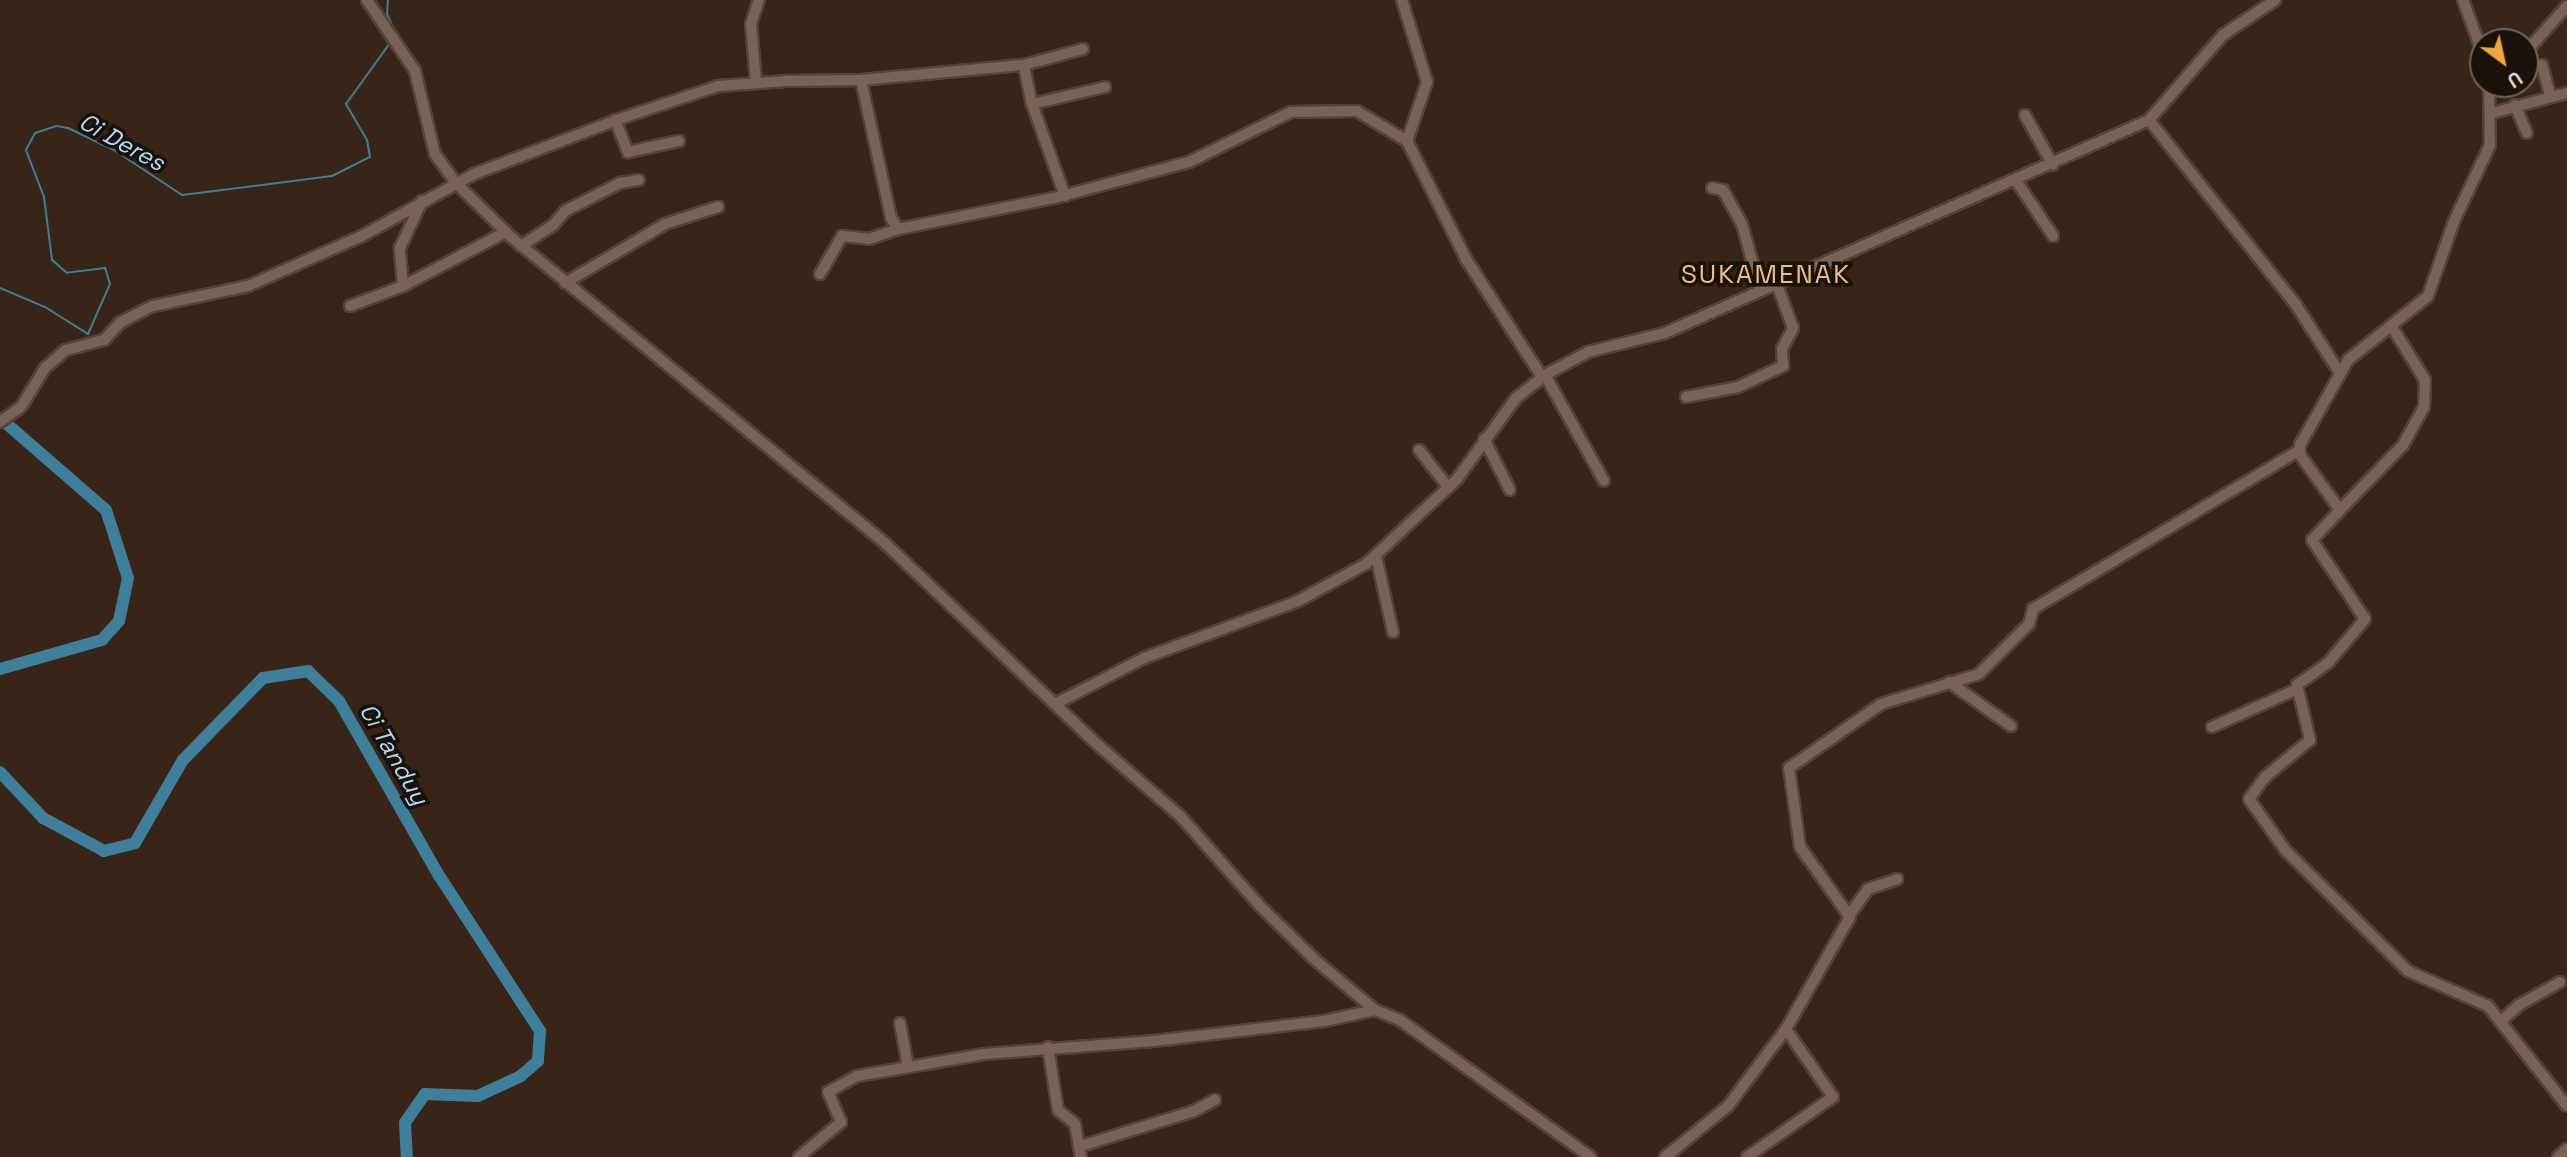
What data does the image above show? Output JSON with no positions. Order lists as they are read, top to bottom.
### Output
{
  "districts": ["SUKAMENAK"],
  "water": ["Ci Deres", "Ci Tanduy"],
  "north": "bottom right"
}
